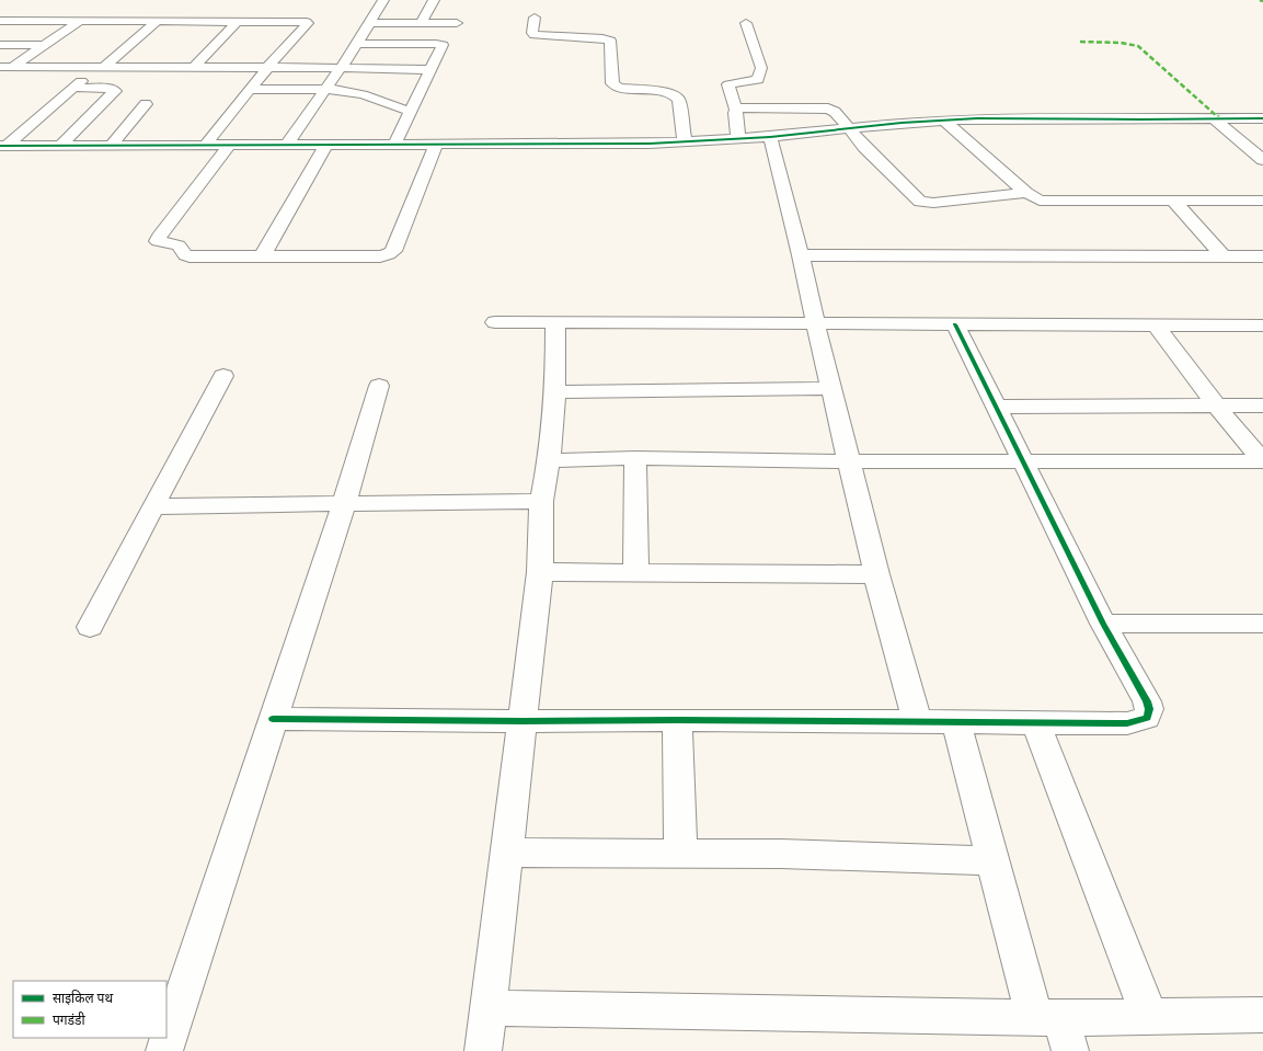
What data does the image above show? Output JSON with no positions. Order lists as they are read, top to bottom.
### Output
{
  "legend": ["साइकिल पथ", "पगडंडी"]
}
